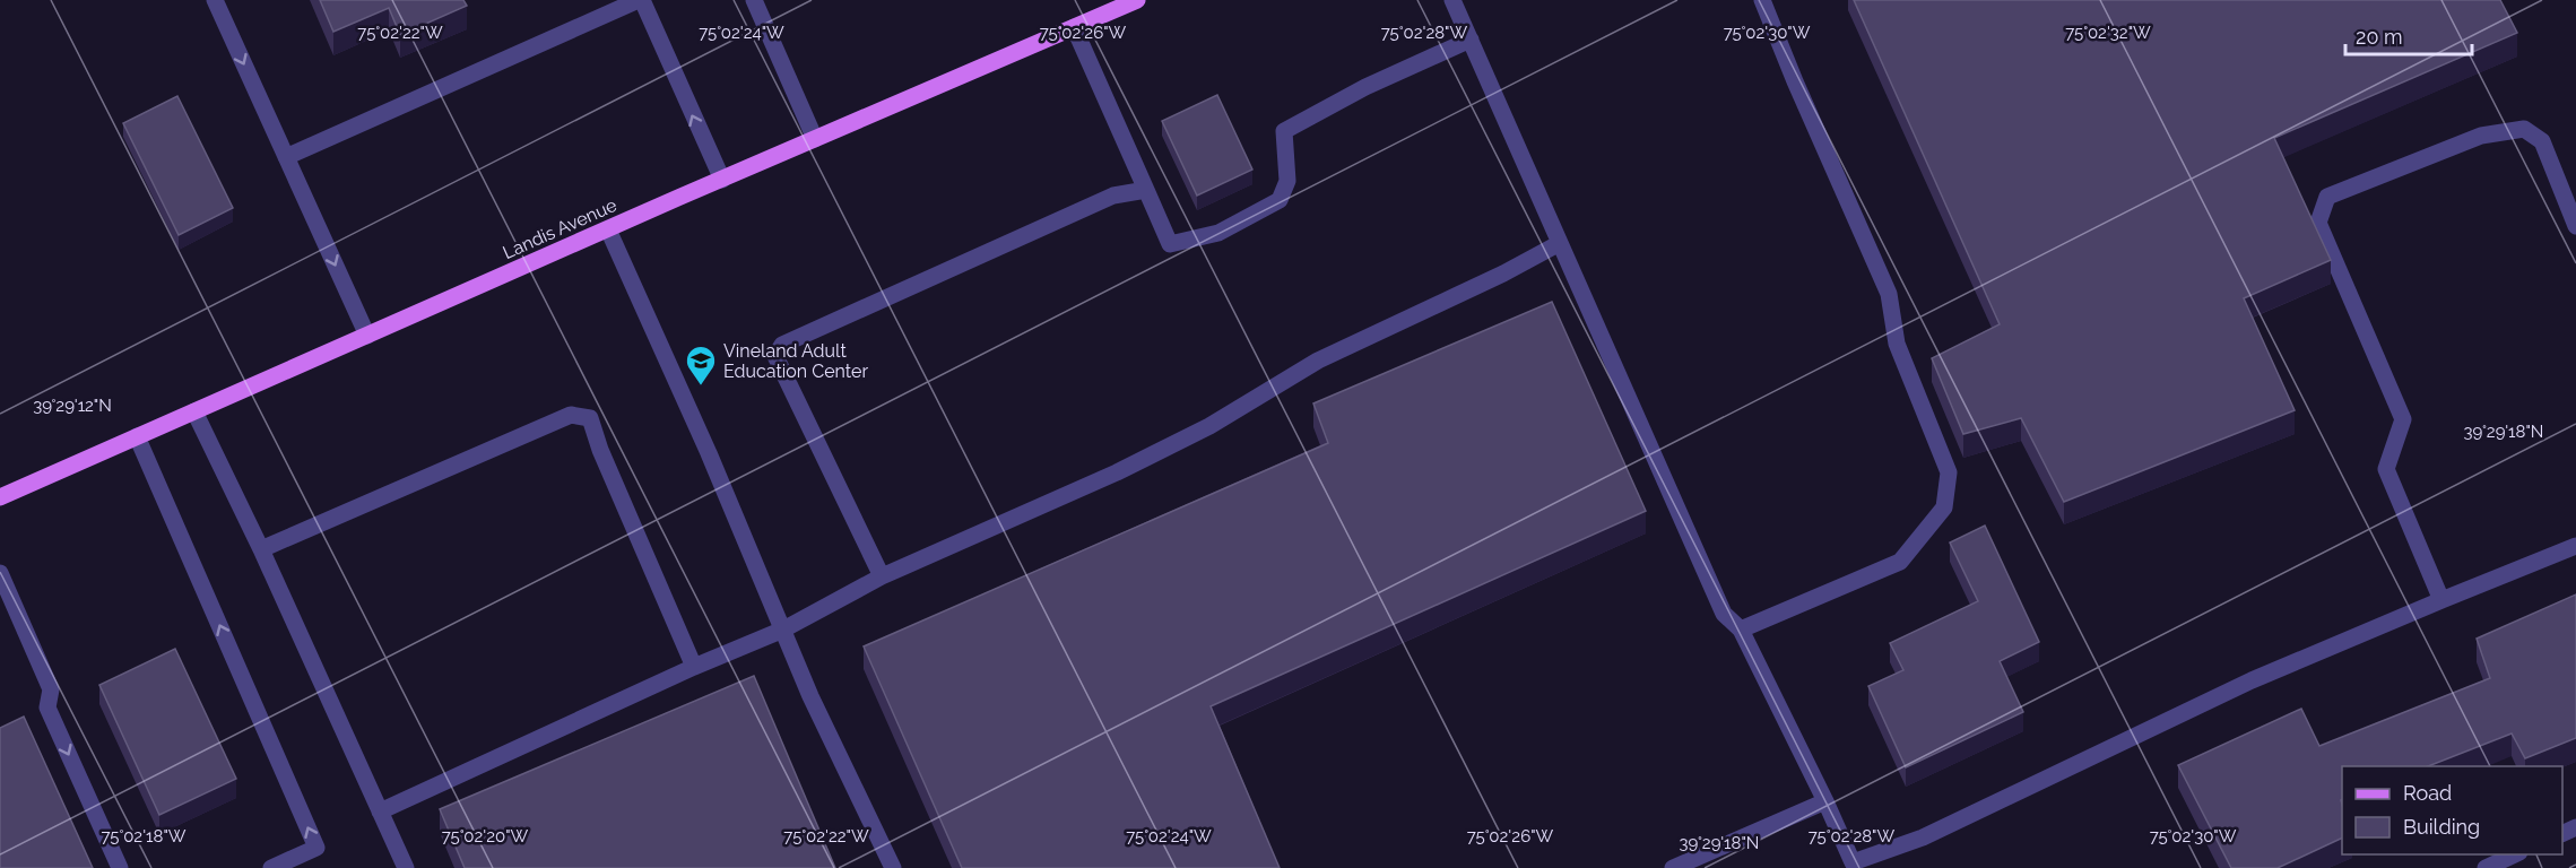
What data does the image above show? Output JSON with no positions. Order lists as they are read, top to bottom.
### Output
{
  "streets": {
    "main road": ["Landis Avenue"]
  },
  "places": {
    "school or university": ["Vineland Adult Education Center"]
  },
  "legend": ["Road", "Building"],
  "scale_bar": "20 m",
  "coordinates": [
    "75°02'22\"W",
    "75°02'24\"W",
    "75°02'26\"W",
    "75°02'28\"W",
    "75°02'30\"W",
    "75°02'32\"W",
    "39°29'12\"N",
    "39°29'18\"N",
    "75°02'18\"W",
    "75°02'20\"W"
  ]
}
